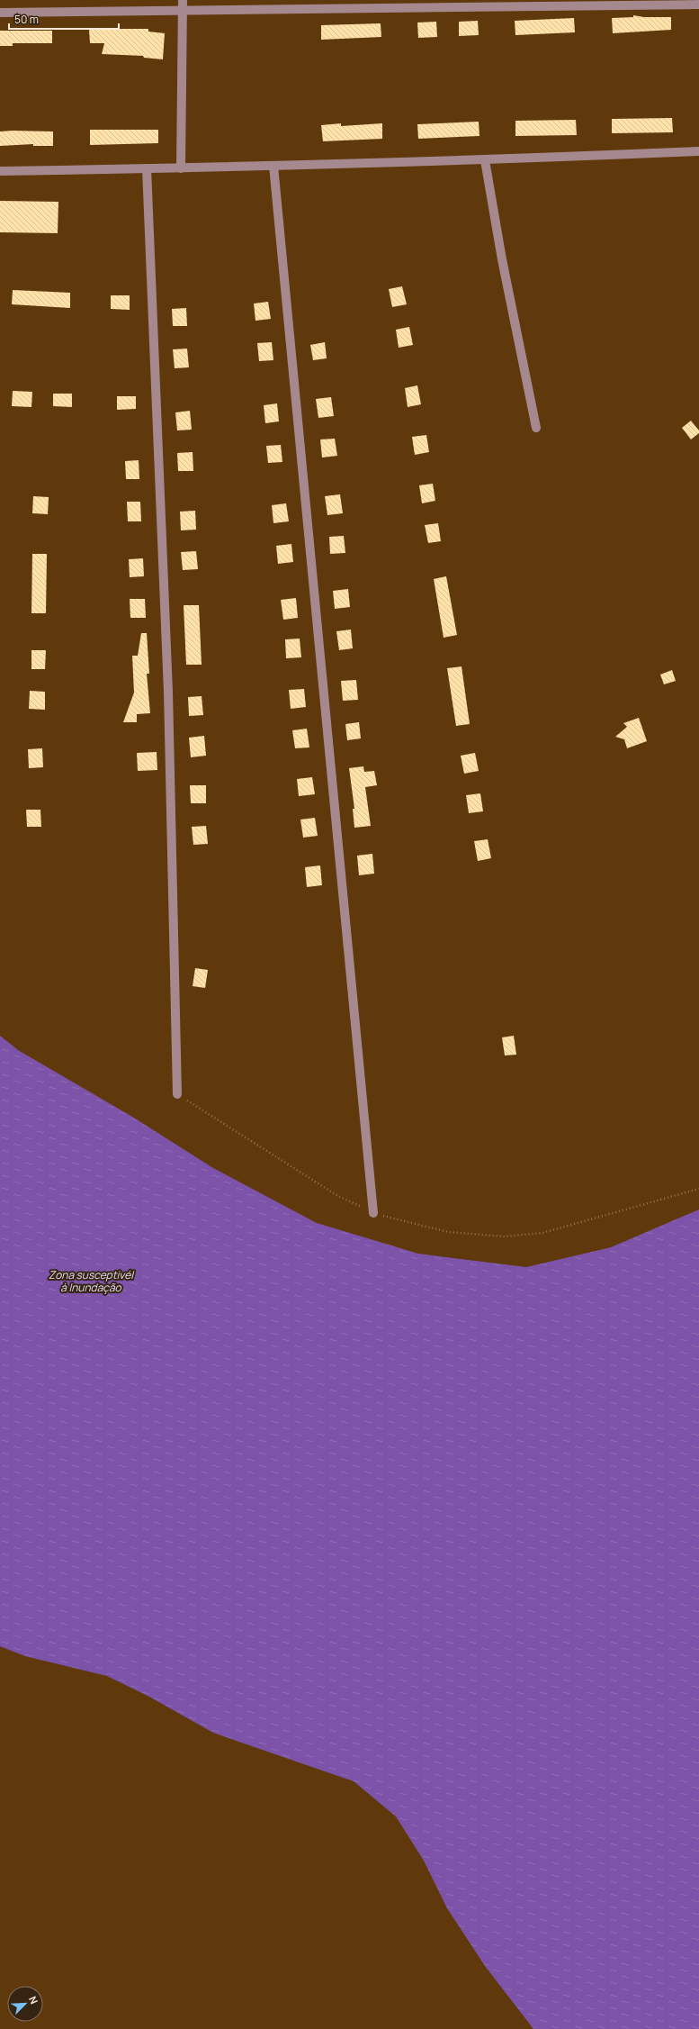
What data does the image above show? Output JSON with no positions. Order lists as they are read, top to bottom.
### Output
{
  "water": ["Zona susceptivél à Inundação"],
  "scale_bar": "50 m",
  "north": "top right"
}
